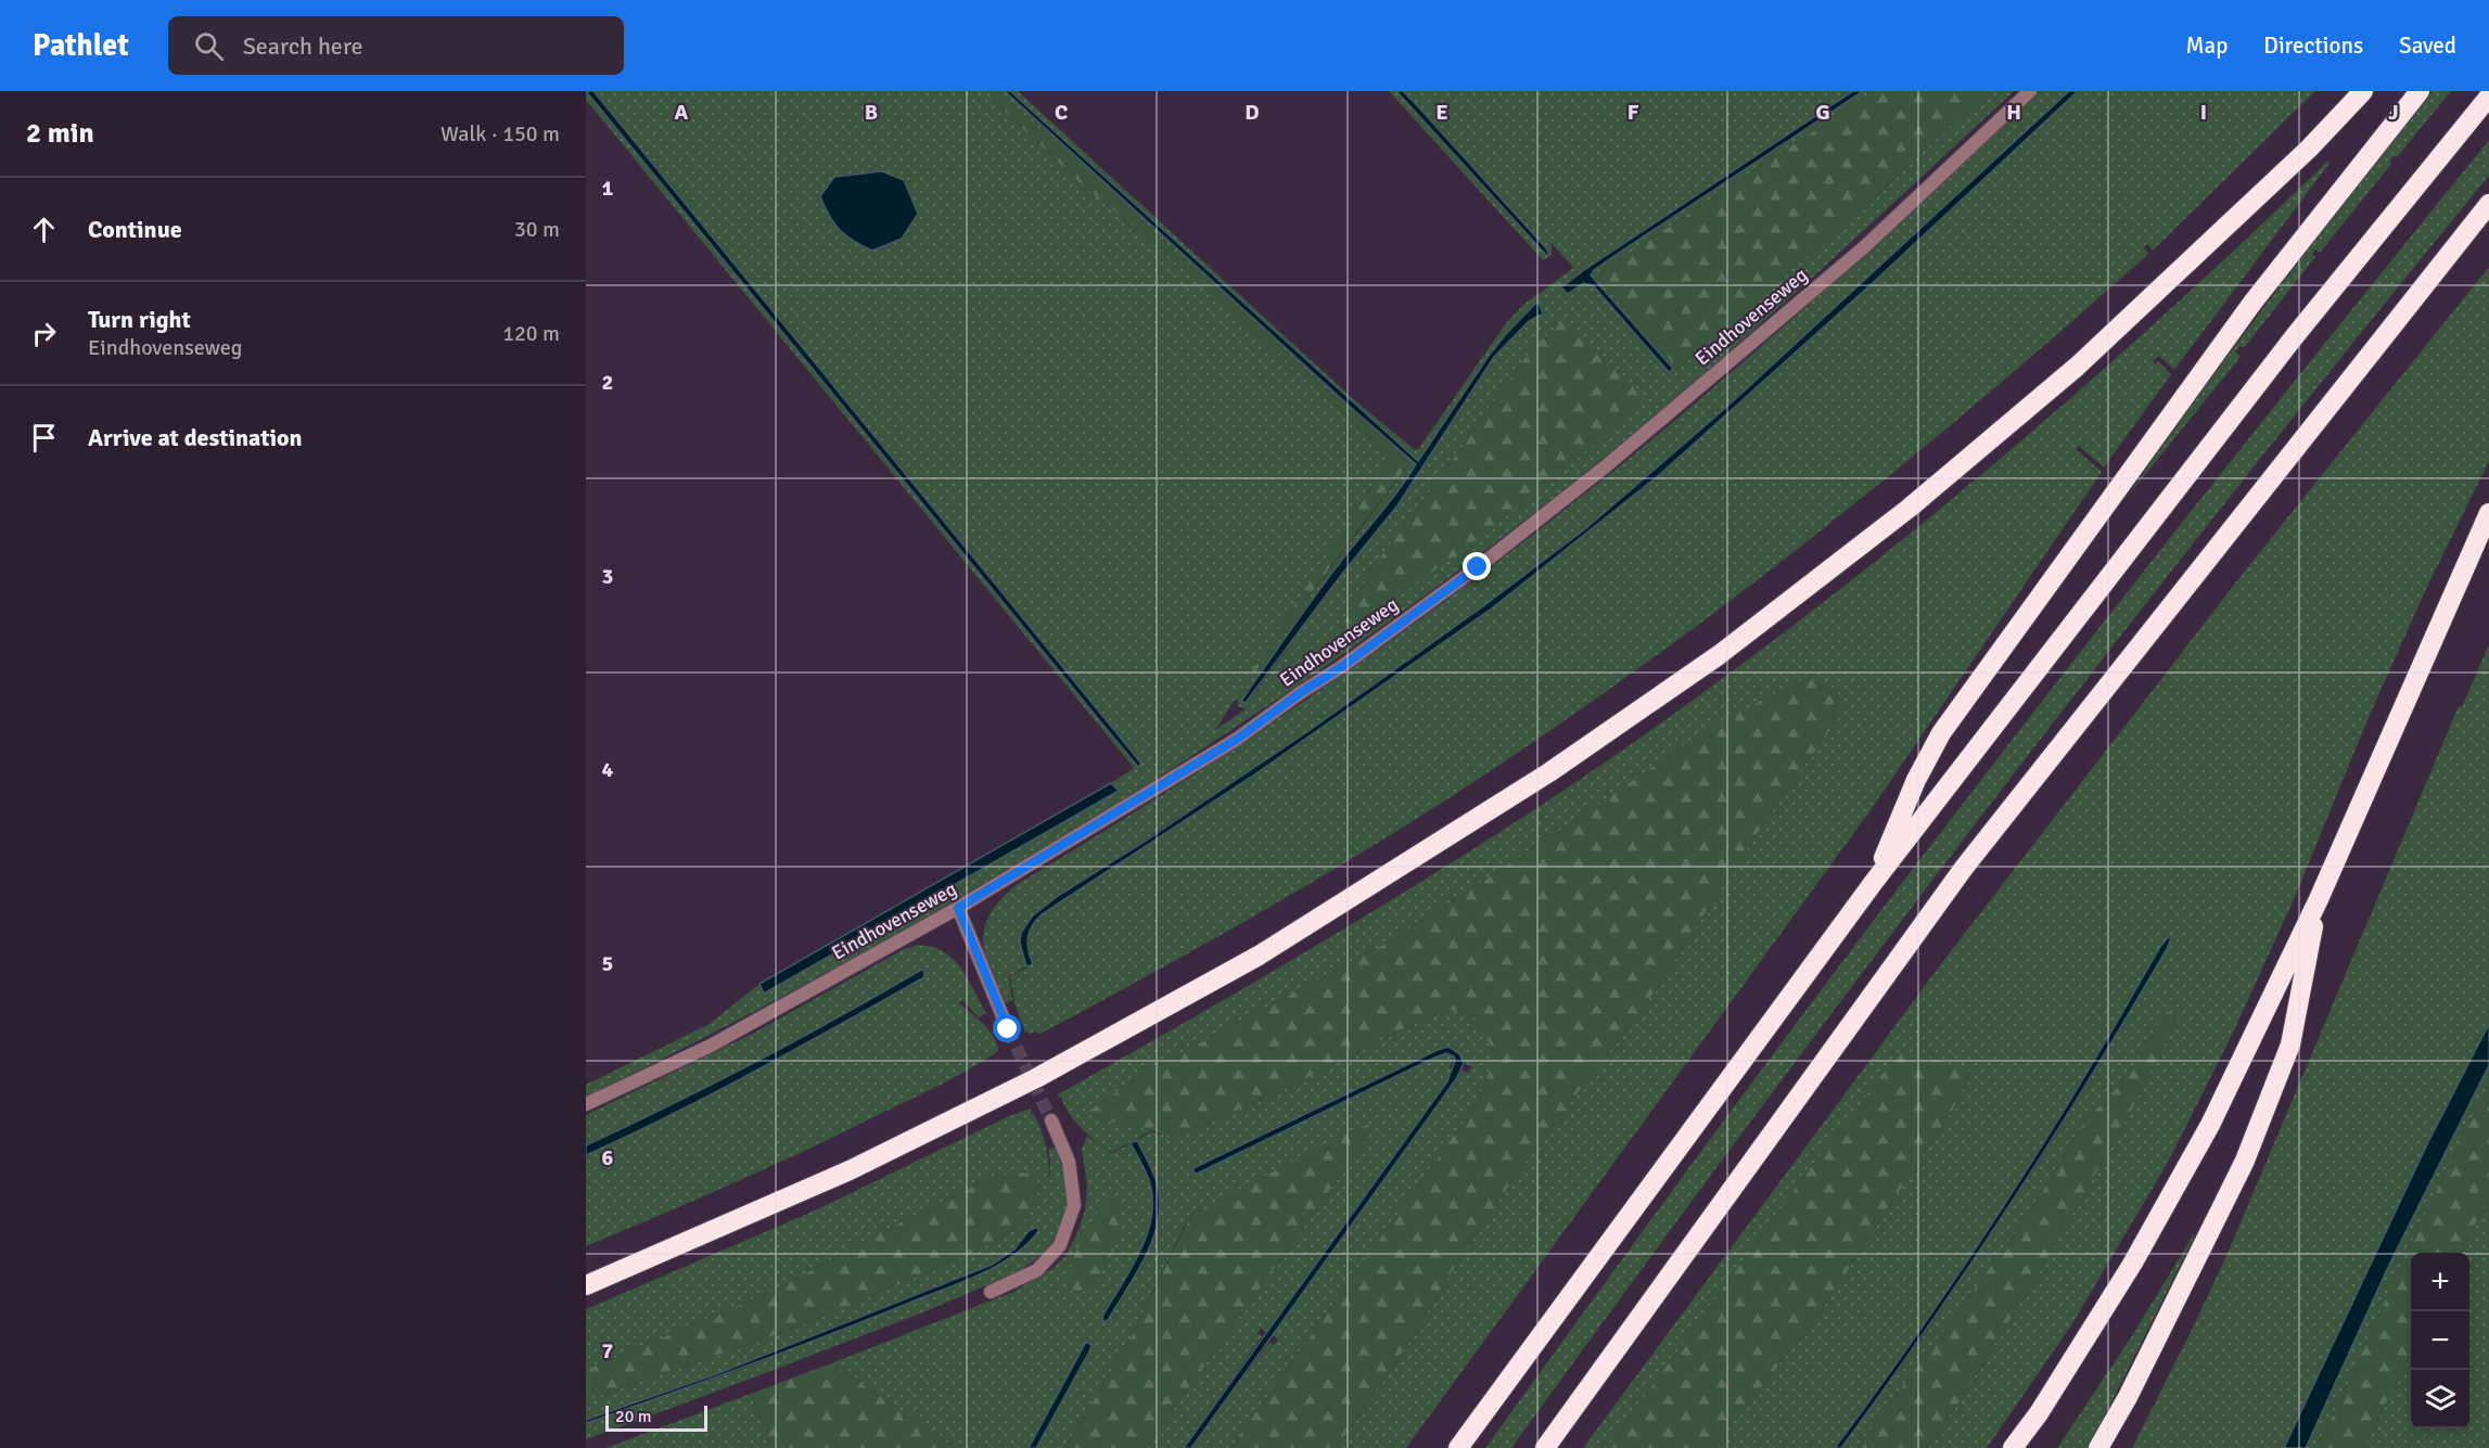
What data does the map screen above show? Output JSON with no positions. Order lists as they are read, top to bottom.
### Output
{
  "streets": {
    "street": ["Eindhovenseweg"]
  },
  "scale_bar": "20 m",
  "page": {
    "header": "Pathlet",
    "search": "Search here",
    "nav": ["Map", "Directions", "Saved"],
    "heading": ["2 min", "Walk · 150 m"],
    "list": [
      ["Continue", "30 m"],
      ["Turn right", "Eindhovenseweg", "120 m"],
      "Arrive at destination"
    ],
    "map_buttons": ["+", "−"],
    "scale": "20 m"
  },
  "grid": {
    "columns": [
      "A",
      "B",
      "C",
      "D",
      "E",
      "F",
      "G",
      "H",
      "I",
      "J"
    ],
    "rows": [
      "1",
      "2",
      "3",
      "4",
      "5",
      "6",
      "7"
    ]
  }
}
